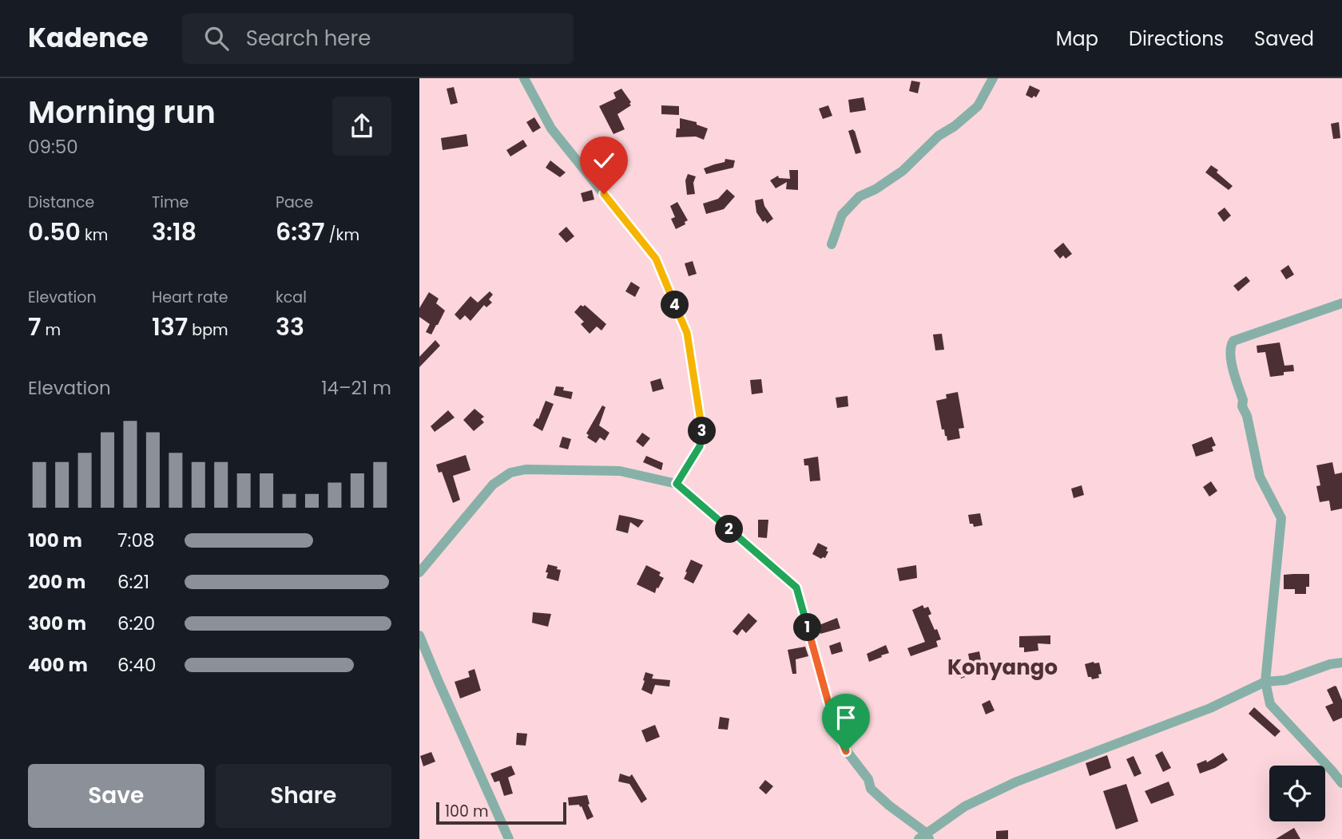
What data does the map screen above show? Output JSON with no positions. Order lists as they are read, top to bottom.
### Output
{
  "districts": ["Konyango"],
  "scale_bar": "100 m",
  "page": {
    "header": "Kadence",
    "search": "Search here",
    "nav": ["Map", "Directions", "Saved"],
    "heading": ["Morning run", "09:50"],
    "stats": [
      ["Distance", "0.50 km"],
      ["Time", "3:18"],
      ["Pace", "6:37 /km"],
      ["Elevation", "7 m"],
      ["Heart rate", "137 bpm"],
      ["kcal", "33"]
    ],
    "pins": [
      "4",
      "3",
      "2",
      "1"
    ],
    "chart": ["Elevation", "14–21 m"],
    "list": [
      {
        "name": "100 m",
        "note": "7:08"
      },
      {
        "name": "200 m",
        "note": "6:21"
      },
      {
        "name": "300 m",
        "note": "6:20"
      },
      {
        "name": "400 m",
        "note": "6:40"
      }
    ],
    "buttons": ["Save", "Share"],
    "scale": "100 m"
  }
}
